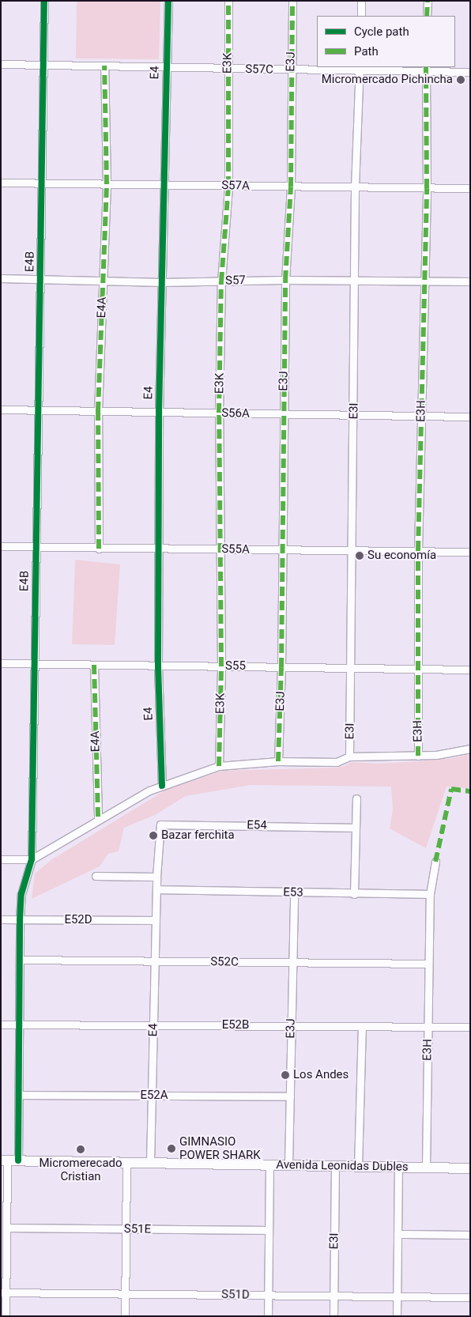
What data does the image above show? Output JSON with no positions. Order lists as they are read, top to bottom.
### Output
{
  "streets": {
    "main road": ["Avenida Leonidas Dubles"],
    "street": [
      "E3J",
      "E3K",
      "S57C",
      "E4",
      "S57A",
      "E4B",
      "S57",
      "E4A",
      "E3I",
      "E3H",
      "S56A",
      "S55A",
      "S55",
      "E54",
      "E53",
      "E52D",
      "S52C",
      "E52B",
      "E52A",
      "S51E",
      "S51D"
    ]
  },
  "crossings": [
    ["E3J", "S57C"],
    ["E3J", "S57A"],
    ["E3J", "S57"],
    ["E3J", "S56A"],
    ["E3J", "S55A"],
    ["E3J", "S55"],
    ["E3J", "E53"],
    ["E3J", "S52C"],
    ["E3J", "E52B"],
    ["E3J", "E52A"],
    ["E3J", "Avenida Leonidas Dubles"],
    ["E3K", "S57C"],
    ["E3K", "S57A"],
    ["E3K", "S57"],
    ["E3K", "S56A"],
    ["E3K", "S55A"],
    ["E3K", "S55"],
    ["S57C", "E4"],
    ["S57C", "E4B"],
    ["S57C", "E4A"],
    ["S57C", "E3I"],
    ["S57C", "E3H"],
    ["E4", "S57A"],
    ["E4", "S57"],
    ["E4", "S56A"],
    ["E4", "S55A"],
    ["E4", "S55"],
    ["E4", "E54"],
    ["E4", "E53"],
    ["E4", "E52D"],
    ["E4", "S52C"],
    ["E4", "E52B"],
    ["E4", "E52A"],
    ["E4", "Avenida Leonidas Dubles"],
    ["S57A", "E4B"],
    ["S57A", "E4A"],
    ["S57A", "E3I"],
    ["S57A", "E3H"],
    ["E4B", "S57"],
    ["E4B", "S56A"],
    ["E4B", "S55A"],
    ["E4B", "S55"],
    ["E4B", "E52D"],
    ["E4B", "S52C"],
    ["E4B", "E52B"],
    ["E4B", "E52A"],
    ["E4B", "Avenida Leonidas Dubles"],
    ["S57", "E4A"],
    ["S57", "E3I"],
    ["S57", "E3H"],
    ["E4A", "S56A"],
    ["E4A", "S55A"],
    ["E4A", "S55"],
    ["E3I", "S56A"],
    ["E3I", "S55A"],
    ["E3I", "S55"],
    ["E3I", "Avenida Leonidas Dubles"],
    ["E3I", "S51D"],
    ["E3H", "S56A"],
    ["E3H", "S55A"],
    ["E3H", "S55"],
    ["E3H", "E53"],
    ["E3H", "S52C"],
    ["E3H", "E52B"],
    ["E3H", "Avenida Leonidas Dubles"]
  ],
  "places": [
    "Micromercado Pichincha",
    "Su economía",
    "Bazar ferchita",
    "Los Andes",
    "GIMNASIO POWER SHARK",
    "Micromerecado Cristian"
  ],
  "legend": ["Cycle path", "Path"]
}
